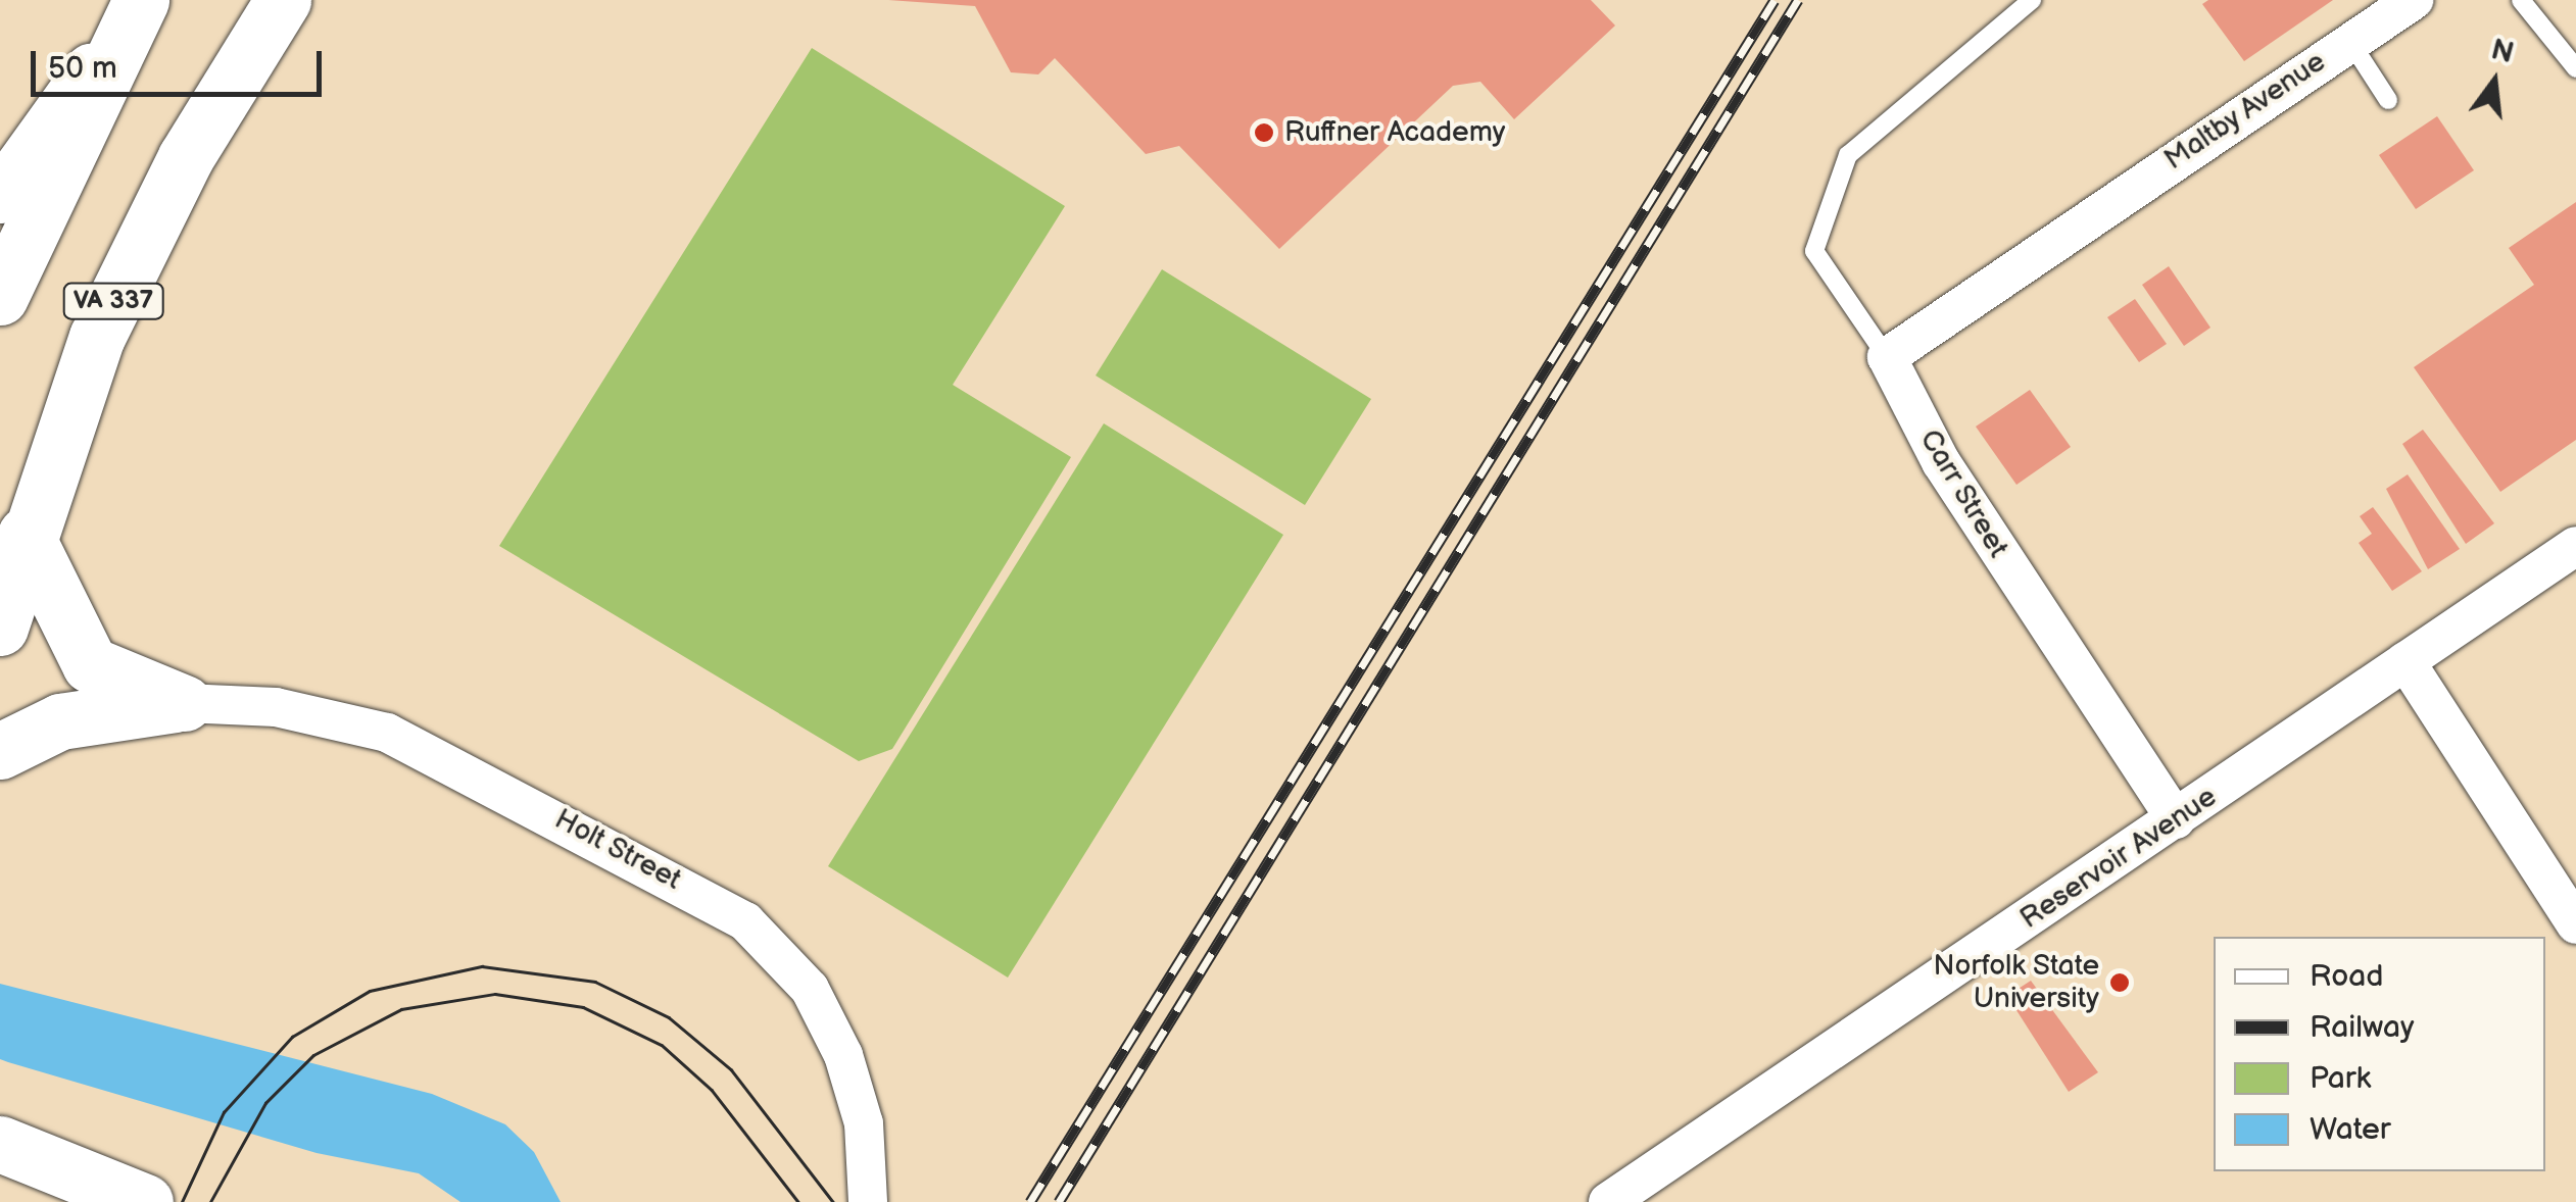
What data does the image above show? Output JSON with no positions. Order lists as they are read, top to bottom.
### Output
{
  "streets": {
    "highway": ["VA 337"],
    "street": [
      "Maltby Avenue",
      "Carr Street",
      "Holt Street",
      "Reservoir Avenue"
    ]
  },
  "crossings": [
    ["Maltby Avenue", "Carr Street"],
    ["Carr Street", "Reservoir Avenue"]
  ],
  "places": ["Ruffner Academy", "Norfolk State University"],
  "legend": [
    "Road",
    "Railway",
    "Park",
    "Water"
  ],
  "scale_bar": "50 m",
  "north": "top"
}
